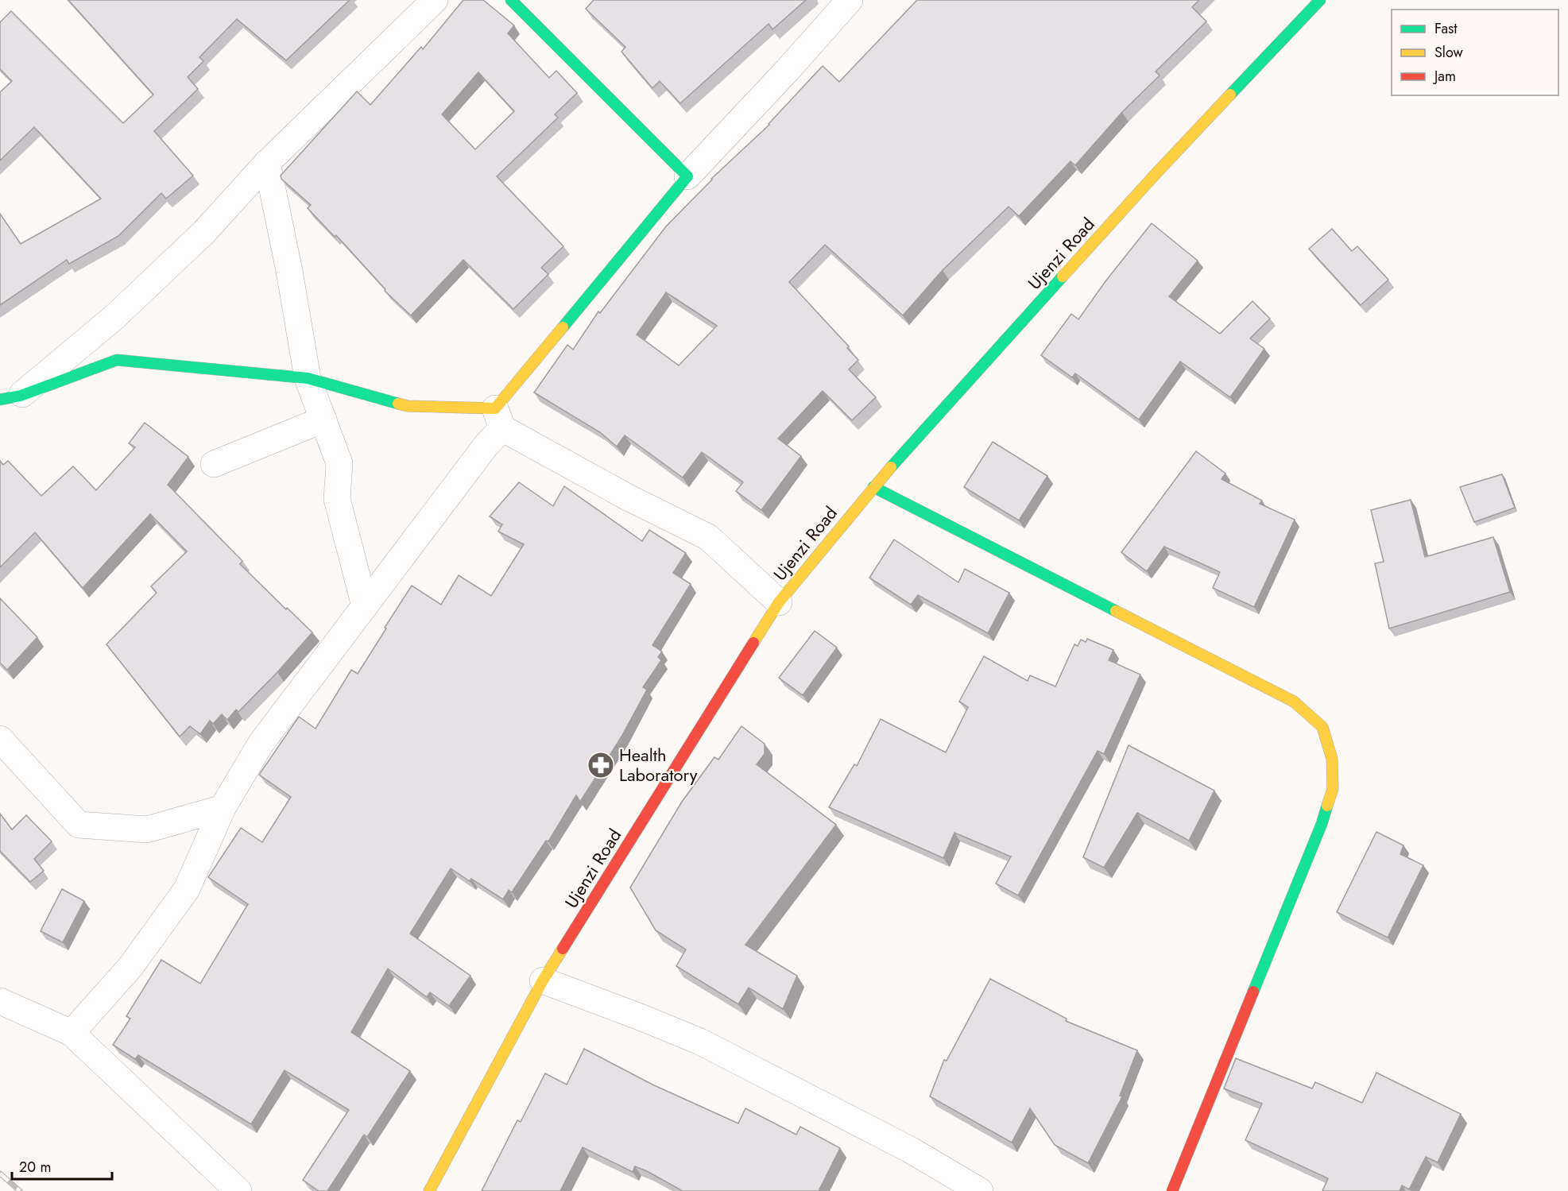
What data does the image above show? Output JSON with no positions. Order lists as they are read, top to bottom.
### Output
{
  "streets": {
    "street": ["Ujenzi Road"]
  },
  "places": {
    "pharmacy": ["Health Laboratory"]
  },
  "legend": ["Fast", "Slow", "Jam"],
  "scale_bar": "20 m"
}
